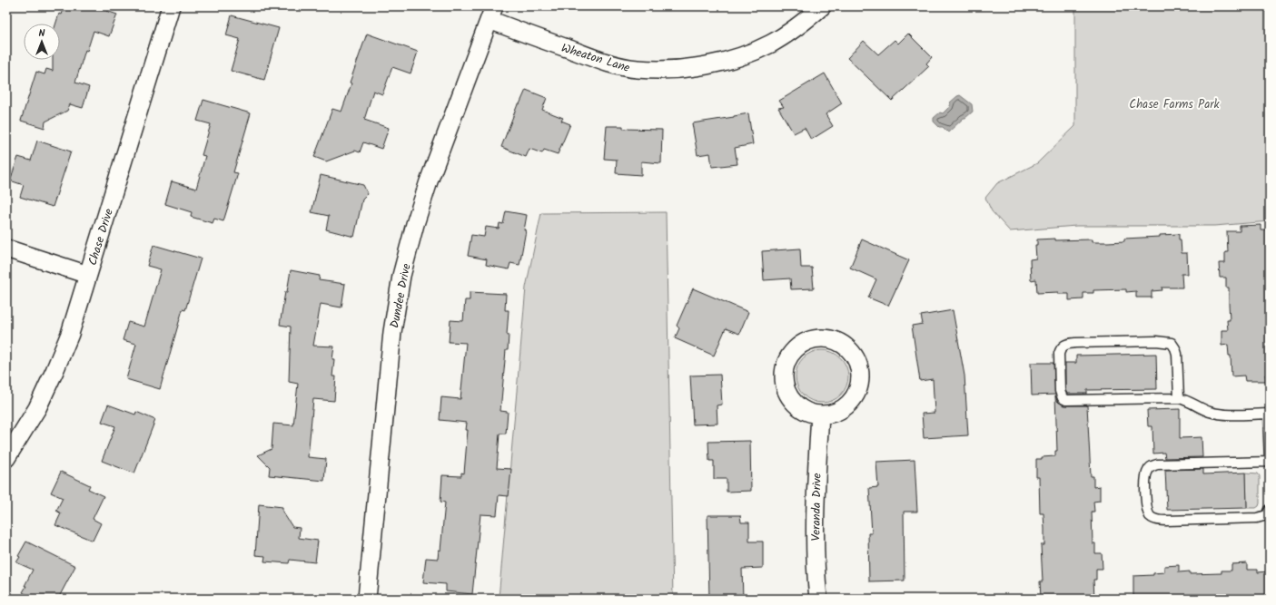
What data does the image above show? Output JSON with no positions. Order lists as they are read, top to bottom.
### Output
{
  "streets": {
    "street": [
      "Wheaton Lane",
      "Chase Drive",
      "Dundee Drive",
      "Veranda Drive"
    ]
  },
  "crossings": [
    ["Wheaton Lane", "Dundee Drive"]
  ],
  "parks": ["Chase Farms Park"],
  "north": "top"
}
